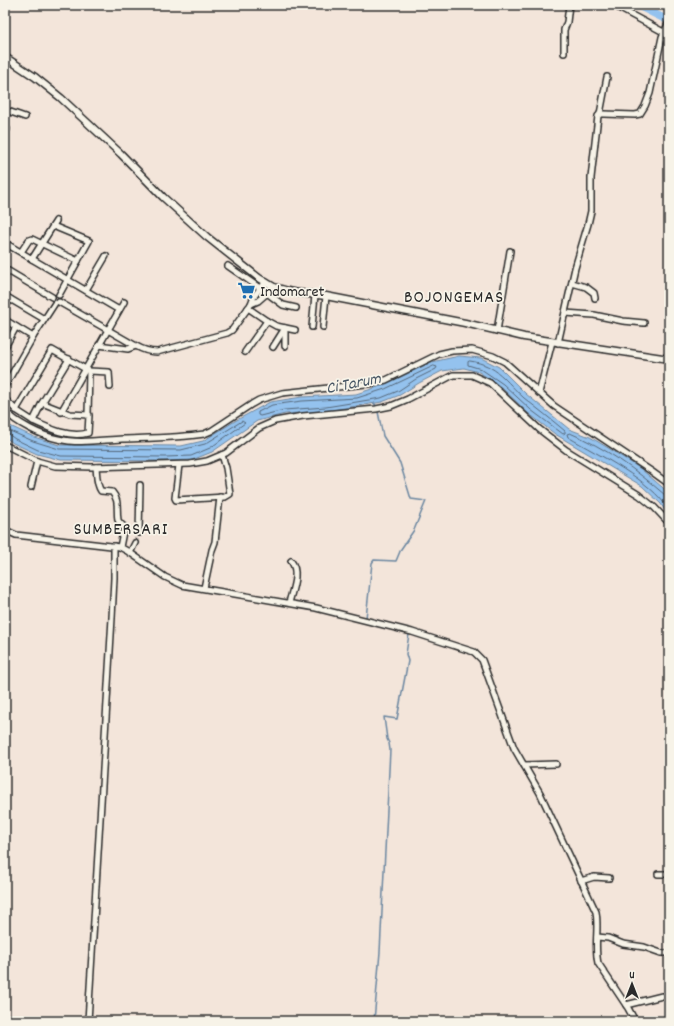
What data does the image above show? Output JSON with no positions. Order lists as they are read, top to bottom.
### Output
{
  "districts": ["BOJONGEMAS", "SUMBERSARI"],
  "water": ["Ci Tarum"],
  "places": {
    "supermarket": ["Indomaret"]
  },
  "north": "top"
}
